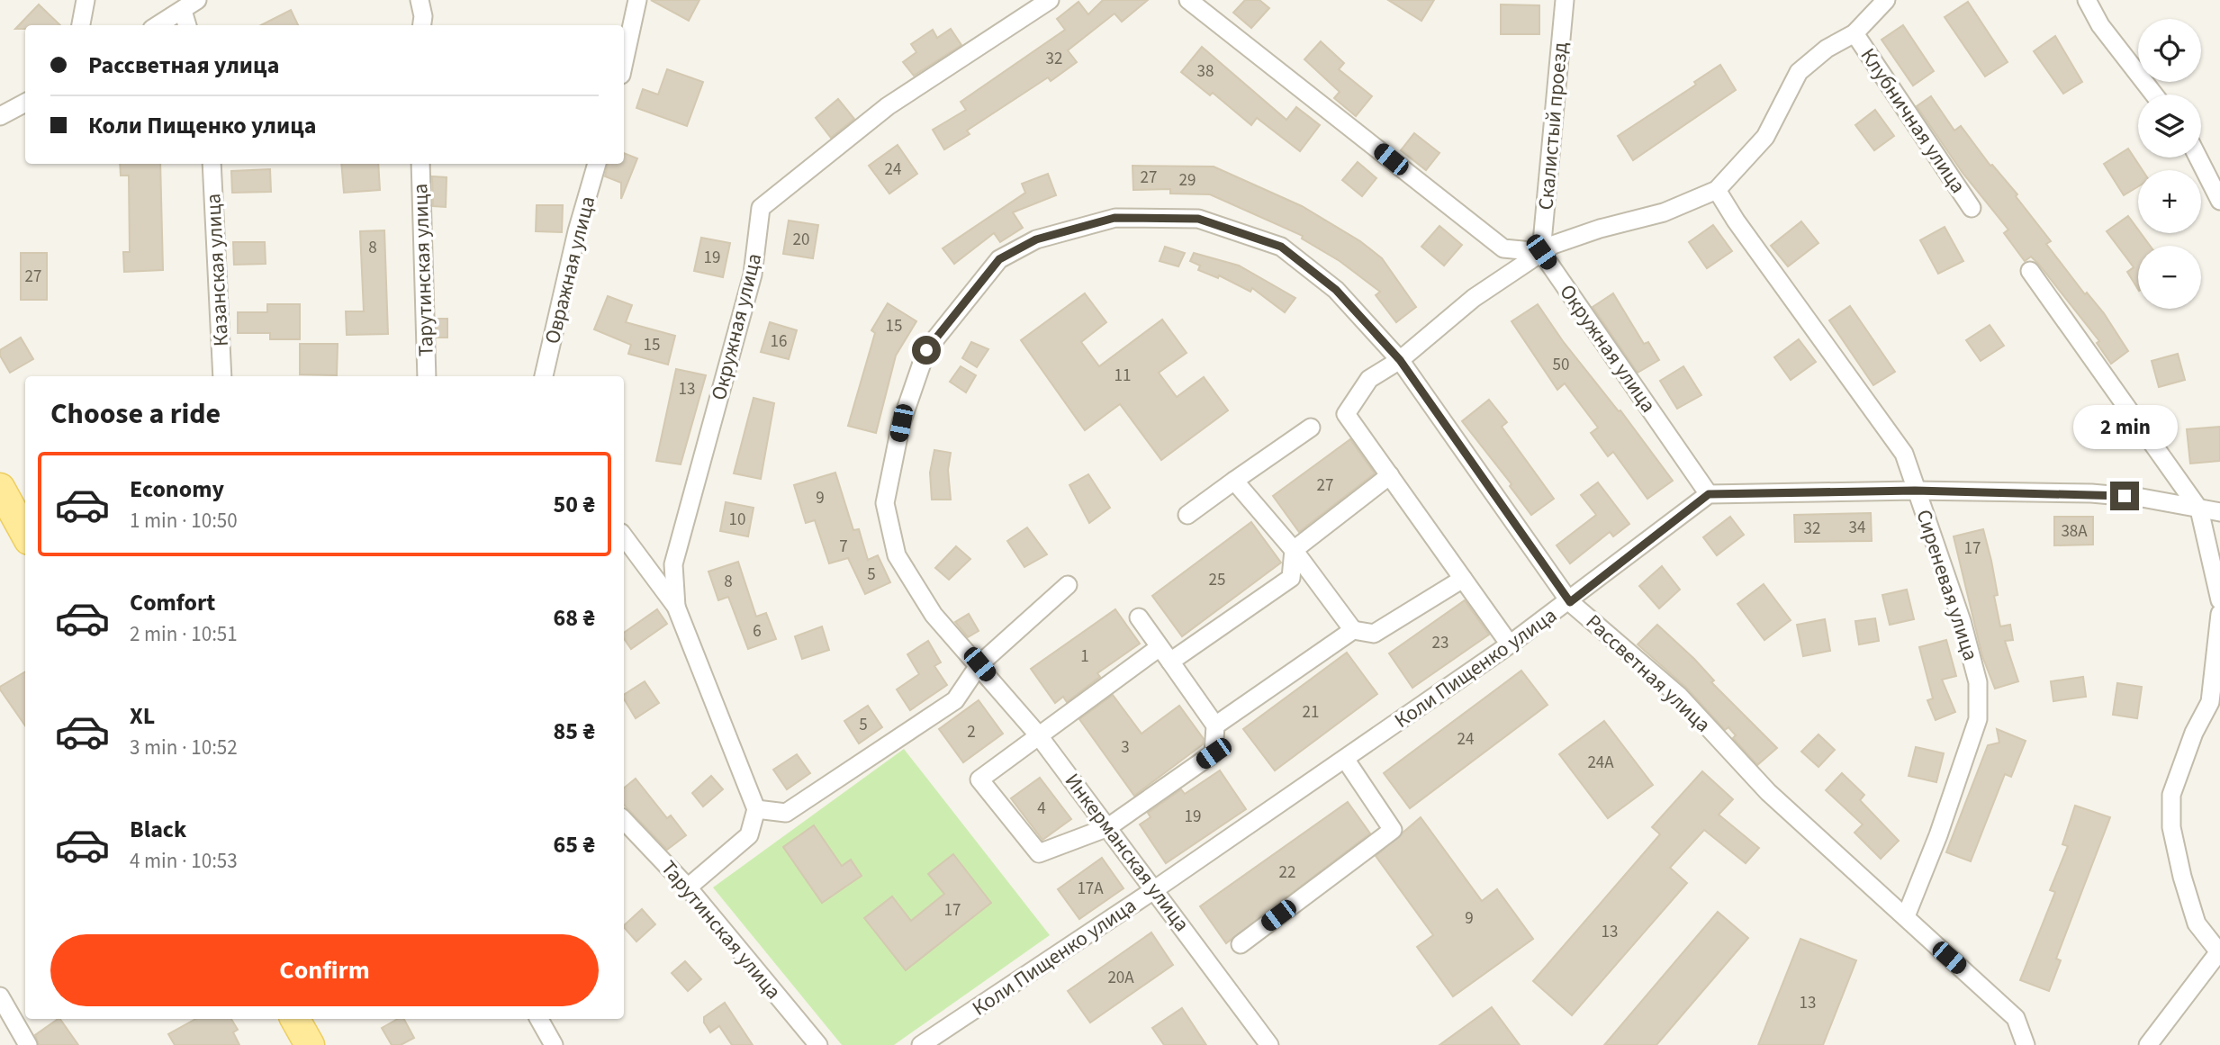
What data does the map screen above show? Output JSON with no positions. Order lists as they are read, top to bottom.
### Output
{
  "streets": {
    "street": [
      "Клубничная улица",
      "Скалистый проезд",
      "Казанская улица",
      "Тарутинская улица",
      "Овражная улица",
      "Окружная улица",
      "Сиреневая улица",
      "Коли Пищенко улица",
      "Рассветная улица",
      "Инкерманская улица"
    ]
  },
  "crossings": [
    ["Скалистый проезд", "Окружная улица"],
    ["Окружная улица", "Коли Пищенко улица"],
    ["Сиреневая улица", "Рассветная улица"],
    ["Коли Пищенко улица", "Рассветная улица"],
    ["Коли Пищенко улица", "Инкерманская улица"],
    ["Рассветная улица", "Инкерманская улица"]
  ],
  "house_numbers": [
    "32",
    "38",
    "24",
    "27",
    "29",
    "20",
    "8",
    "19",
    "27",
    "15",
    "16",
    "15",
    "50",
    "11",
    "13",
    "27",
    "9",
    "10",
    "34",
    "32",
    "38А",
    "7",
    "17",
    "5",
    "25",
    "8",
    "6",
    "23",
    "1",
    "21",
    "5",
    "2",
    "24",
    "3",
    "24А",
    "4",
    "19",
    "22",
    "17А",
    "17",
    "9",
    "13",
    "20А",
    "13"
  ],
  "page": {
    "map_buttons": ["+", "−"],
    "banner": ["Рассветная улица", "Коли Пищенко улица"],
    "heading": "Choose a ride",
    "bubble": "2 min",
    "list": [
      {
        "name": "Economy",
        "note": "1 min · 10:50",
        "value": "50 ₴"
      },
      {
        "name": "Comfort",
        "note": "2 min · 10:51",
        "value": "68 ₴"
      },
      {
        "name": "XL",
        "note": "3 min · 10:52",
        "value": "85 ₴"
      },
      {
        "name": "Black",
        "note": "4 min · 10:53",
        "value": "65 ₴"
      }
    ],
    "buttons": "Confirm"
  }
}
